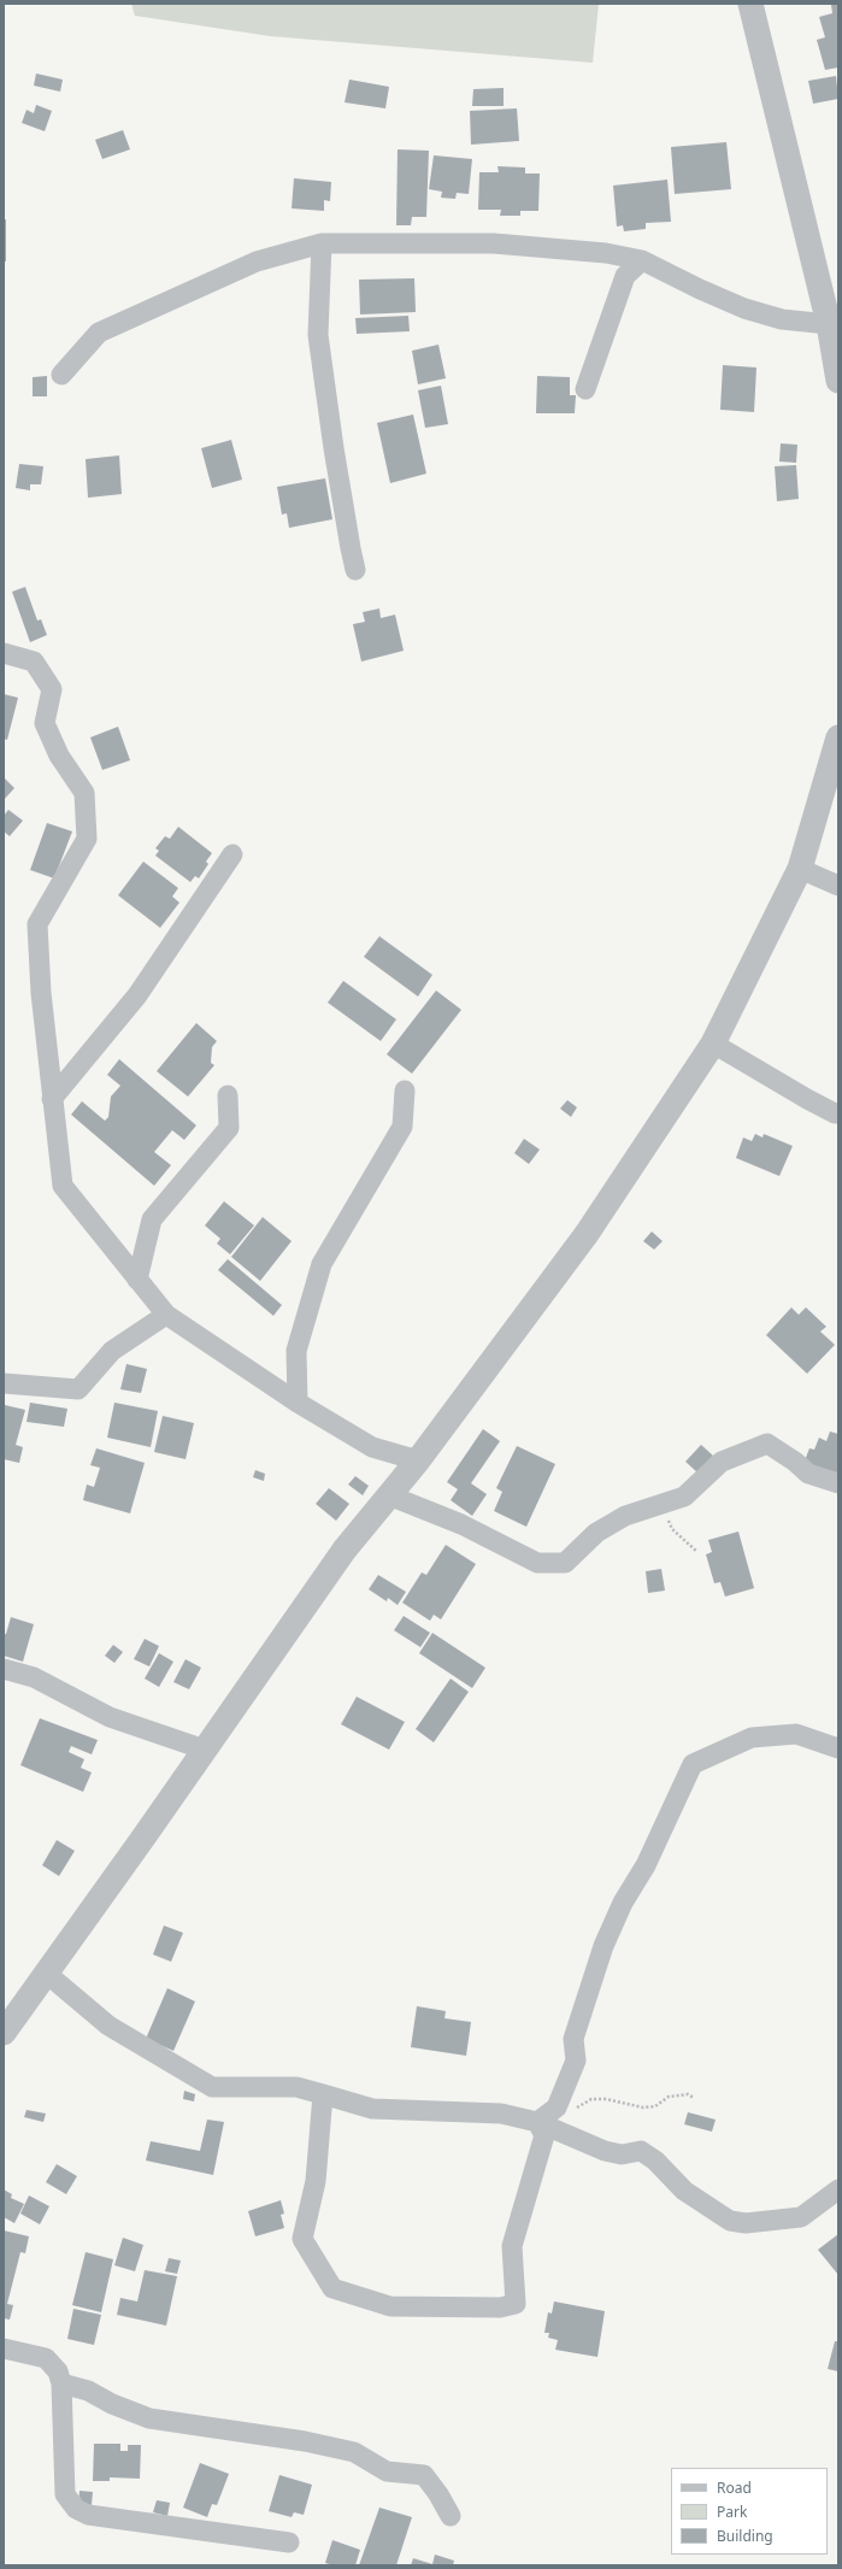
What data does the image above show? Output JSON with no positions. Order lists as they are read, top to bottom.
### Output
{
  "legend": ["Road", "Park", "Building"]
}
